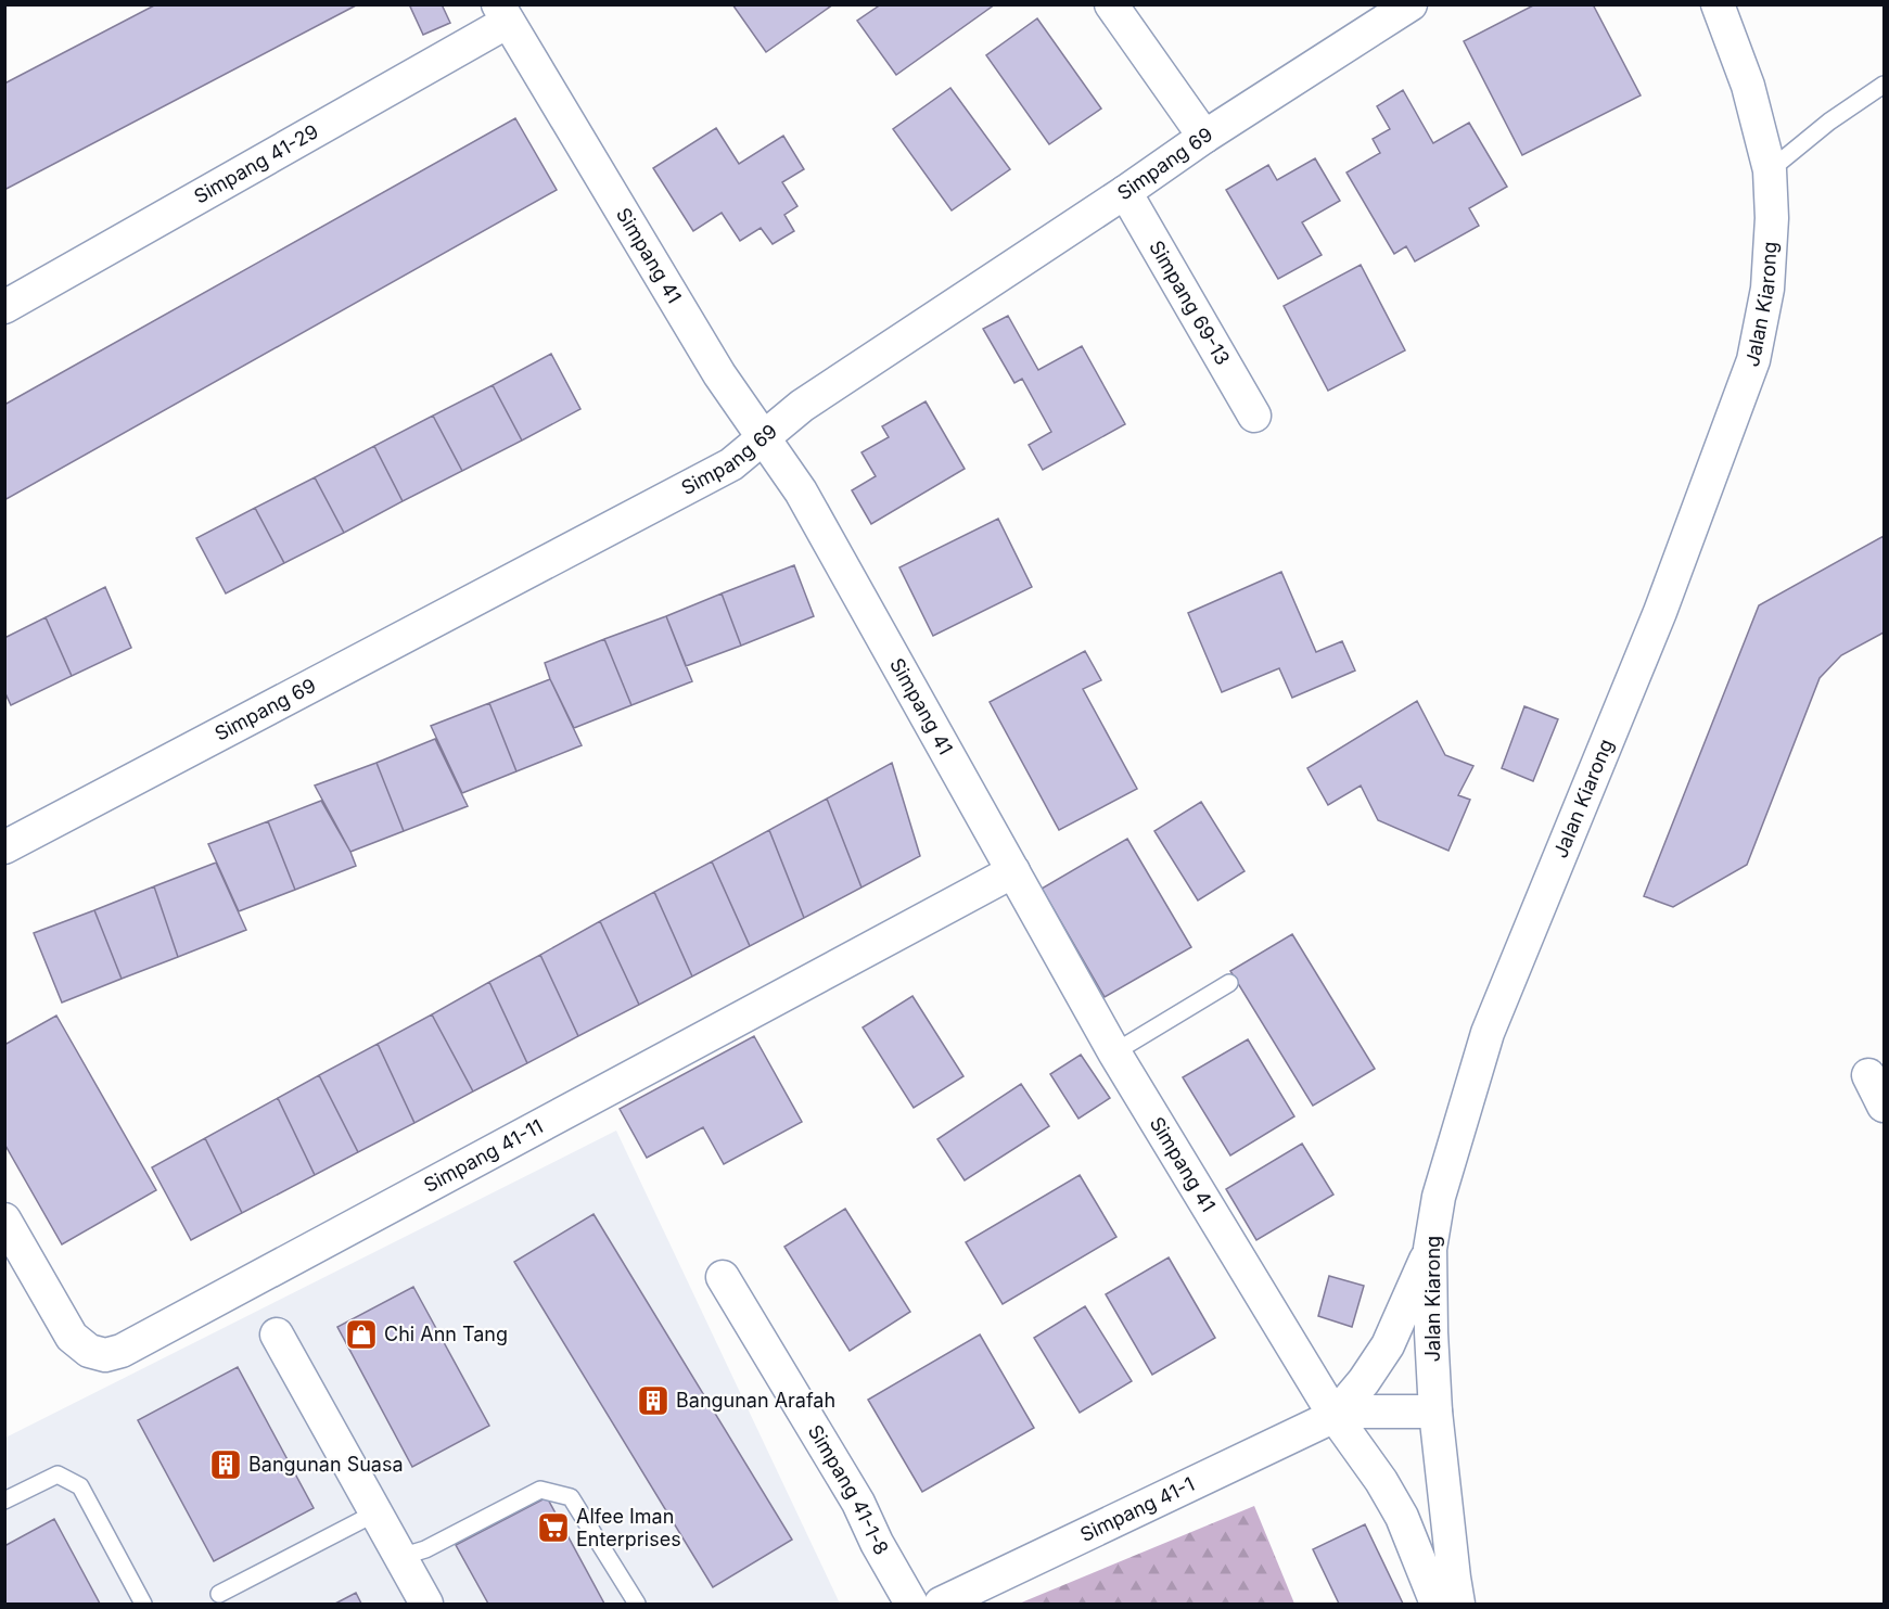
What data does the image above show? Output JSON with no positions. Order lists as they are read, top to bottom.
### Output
{
  "streets": {
    "street": [
      "Simpang 41-29",
      "Simpang 69",
      "Simpang 41",
      "Jalan Kiarong",
      "Simpang 69-13",
      "Simpang 41-11",
      "Simpang 41-1-8",
      "Simpang 41-1"
    ]
  },
  "crossings": [
    ["Simpang 41-29", "Simpang 41"],
    ["Simpang 69", "Simpang 41"],
    ["Simpang 69", "Simpang 69-13"],
    ["Simpang 41", "Simpang 41-11"],
    ["Simpang 41", "Simpang 41-1"],
    ["Jalan Kiarong", "Simpang 41-1"]
  ],
  "places": {
    "shop": ["Chi Ann Tang"],
    "building": ["Bangunan Arafah", "Bangunan Suasa"],
    "supermarket": ["Alfee Iman Enterprises"]
  }
}
